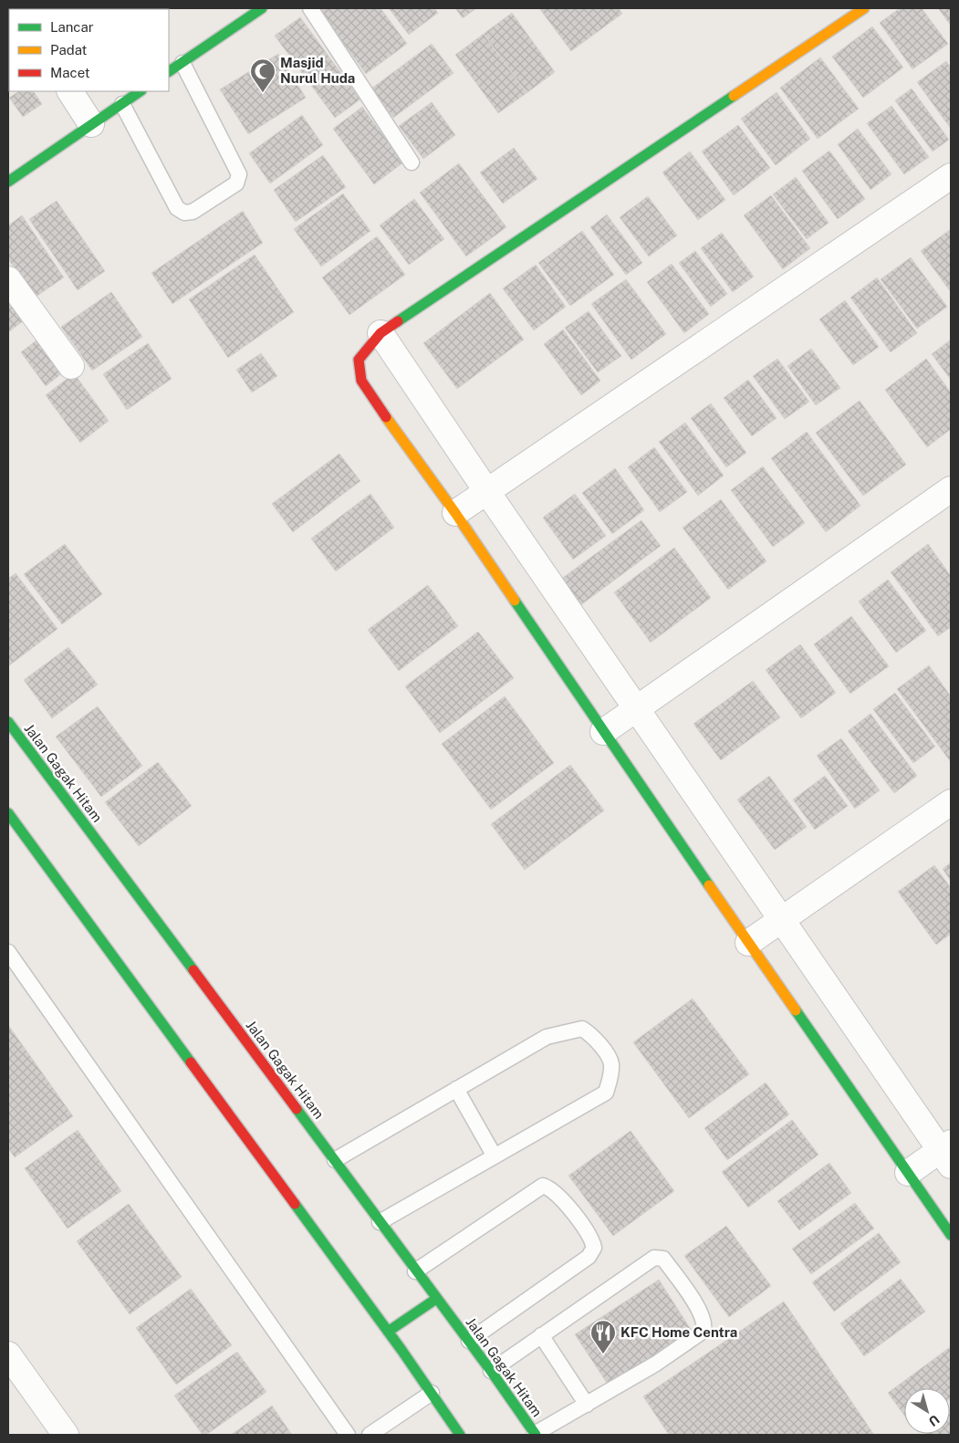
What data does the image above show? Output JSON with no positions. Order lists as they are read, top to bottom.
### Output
{
  "streets": {
    "main road": ["Jalan Gagak Hitam"]
  },
  "places": {
    "mosque": ["Masjid Nurul Huda"],
    "restaurant": ["KFC Home Centra"]
  },
  "legend": ["Lancar", "Padat", "Macet"],
  "north": "bottom right"
}
